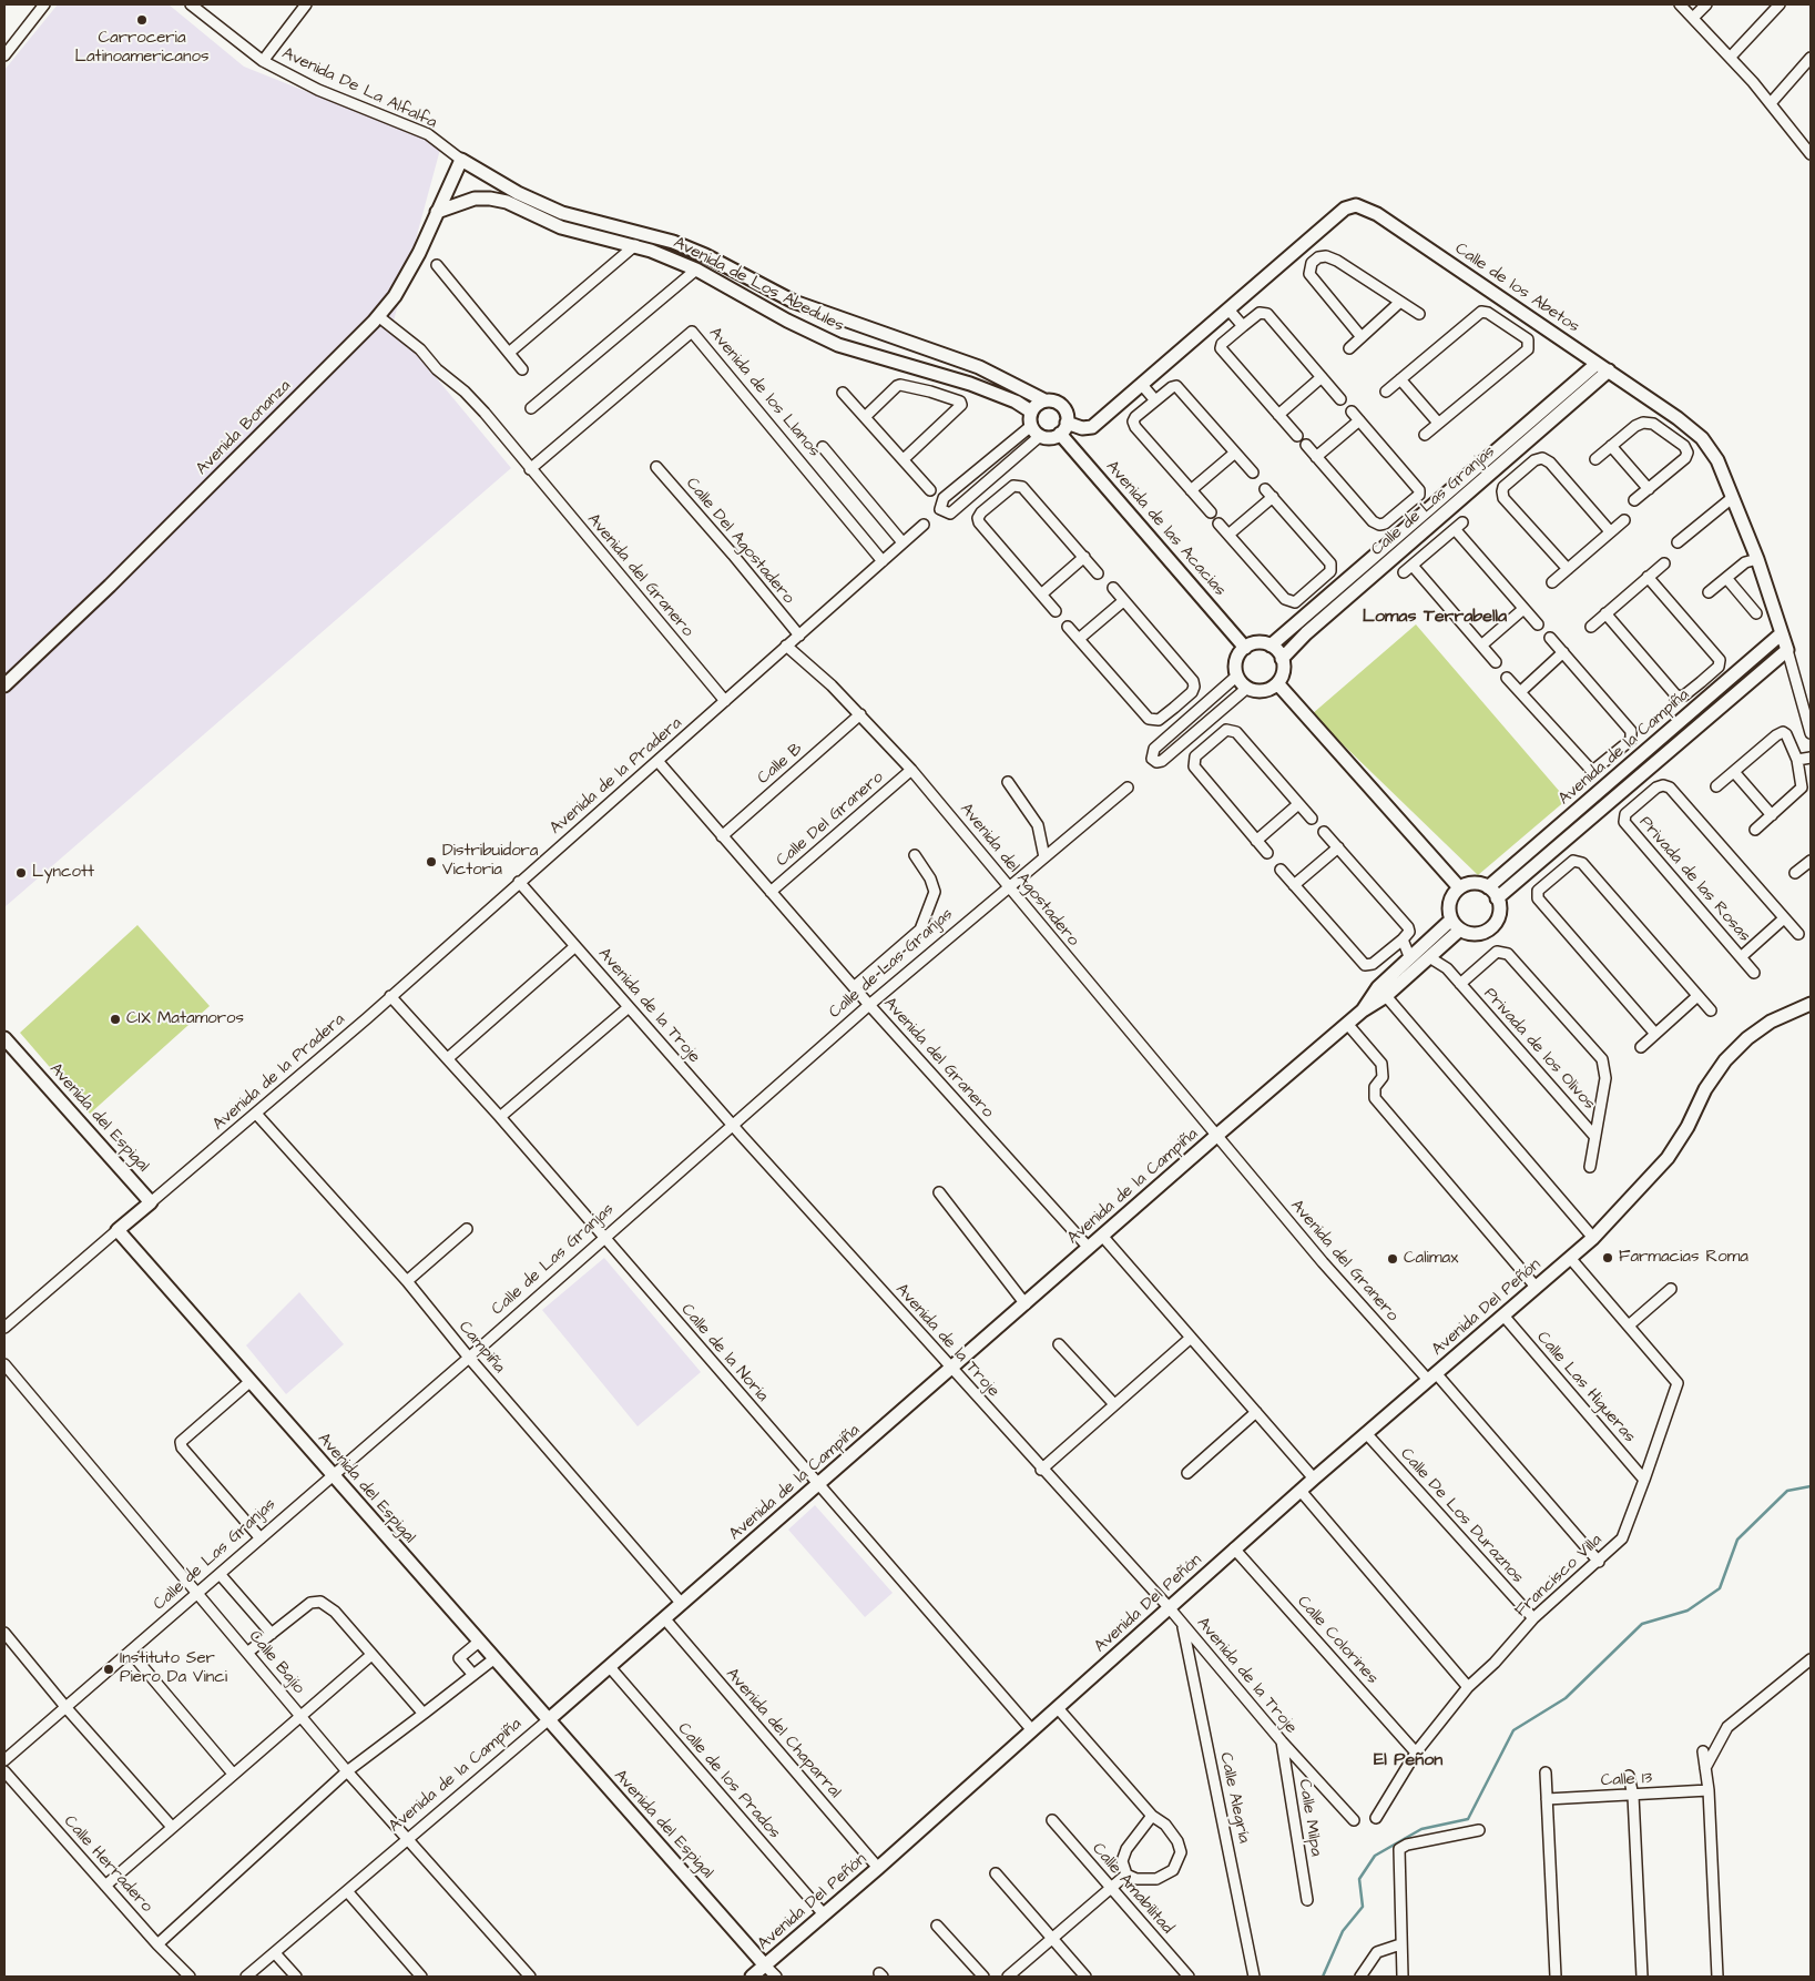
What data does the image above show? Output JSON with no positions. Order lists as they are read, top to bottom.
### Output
{
  "streets": {
    "street": [
      "Avenida De La Alfalfa",
      "Avenida de Los Abedules",
      "Calle de los Abetos",
      "Avenida de los Llanos",
      "Avenida Bonanza",
      "Calle de Las Granjas",
      "Avenida de las Acacias",
      "Calle Del Agostadero",
      "Avenida del Granero",
      "Avenida de la Campiña",
      "Calle B",
      "Avenida de la Pradera",
      "Calle Del Granero",
      "Avenida del Agostadero",
      "Privada de las Rosas",
      "Avenida de la Troje",
      "Privada de los Olivos",
      "Avenida del Espigal",
      "Avenida Del Peñón",
      "Campiña",
      "Calle de la Noria",
      "Calle Las Higueras",
      "Calle De Los Duraznos",
      "Francisco Villa",
      "Calle Colorines",
      "Calle Bajío",
      "Avenida del Chaparral",
      "Calle 13",
      "Calle de los Prados",
      "Calle Alegría",
      "Calle Milpa",
      "Calle Herradero",
      "Calle Amabilitad"
    ]
  },
  "crossings": [
    ["Avenida De La Alfalfa", "Avenida de Los Abedules"],
    ["Avenida De La Alfalfa", "Avenida Bonanza"],
    ["Avenida de Los Abedules", "Calle de los Abetos"],
    ["Avenida de Los Abedules", "Avenida Bonanza"],
    ["Avenida de Los Abedules", "Avenida de las Acacias"],
    ["Calle de los Abetos", "Calle de Las Granjas"],
    ["Calle de los Abetos", "Avenida de las Acacias"],
    ["Calle de los Abetos", "Avenida de la Campiña"],
    ["Avenida de los Llanos", "Avenida del Granero"],
    ["Avenida de los Llanos", "Avenida de la Pradera"],
    ["Avenida Bonanza", "Avenida del Granero"],
    ["Calle de Las Granjas", "Avenida de las Acacias"],
    ["Calle de Las Granjas", "Avenida del Granero"],
    ["Calle de Las Granjas", "Avenida del Agostadero"],
    ["Calle de Las Granjas", "Avenida de la Troje"],
    ["Calle de Las Granjas", "Avenida del Espigal"],
    ["Calle de Las Granjas", "Campiña"],
    ["Calle de Las Granjas", "Calle de la Noria"],
    ["Calle de Las Granjas", "Calle Bajío"],
    ["Calle Del Agostadero", "Avenida de la Pradera"],
    ["Avenida del Granero", "Avenida de la Campiña"],
    ["Avenida del Granero", "Calle B"],
    ["Avenida del Granero", "Avenida de la Pradera"],
    ["Avenida del Granero", "Calle Del Granero"],
    ["Avenida del Granero", "Avenida del Agostadero"],
    ["Avenida del Granero", "Avenida Del Peñón"],
    ["Avenida del Granero", "Francisco Villa"],
    ["Avenida de la Campiña", "Avenida del Agostadero"],
    ["Avenida de la Campiña", "Privada de las Rosas"],
    ["Avenida de la Campiña", "Avenida de la Troje"],
    ["Avenida de la Campiña", "Privada de los Olivos"],
    ["Avenida de la Campiña", "Avenida del Espigal"],
    ["Avenida de la Campiña", "Campiña"],
    ["Avenida de la Campiña", "Calle de la Noria"],
    ["Avenida de la Campiña", "Calle Bajío"],
    ["Avenida de la Campiña", "Avenida del Chaparral"],
    ["Avenida de la Campiña", "Calle de los Prados"],
    ["Calle B", "Avenida del Agostadero"],
    ["Avenida de la Pradera", "Avenida del Agostadero"],
    ["Avenida de la Pradera", "Avenida de la Troje"],
    ["Avenida de la Pradera", "Avenida del Espigal"],
    ["Avenida de la Pradera", "Campiña"],
    ["Avenida de la Pradera", "Calle de la Noria"],
    ["Calle Del Granero", "Avenida del Agostadero"],
    ["Avenida de la Troje", "Avenida Del Peñón"],
    ["Avenida de la Troje", "Calle Alegría"],
    ["Avenida de la Troje", "Calle Milpa"],
    ["Avenida del Espigal", "Avenida Del Peñón"],
    ["Avenida Del Peñón", "Calle de la Noria"],
    ["Avenida Del Peñón", "Calle Las Higueras"],
    ["Avenida Del Peñón", "Calle De Los Duraznos"],
    ["Avenida Del Peñón", "Francisco Villa"],
    ["Avenida Del Peñón", "Calle Colorines"],
    ["Avenida Del Peñón", "Avenida del Chaparral"],
    ["Avenida Del Peñón", "Calle de los Prados"],
    ["Calle Las Higueras", "Francisco Villa"],
    ["Calle De Los Duraznos", "Francisco Villa"],
    ["Francisco Villa", "Calle Colorines"]
  ],
  "districts": ["Lomas Terrabella", "El Peñon"],
  "places": [
    "Carroceria Latinoamericanos",
    "Distribuidora Victoria",
    "Lyncott",
    "CIX Matamoros",
    "Farmacias Roma",
    "Calimax",
    "Instituto Ser Piero Da Vinci"
  ]
}
